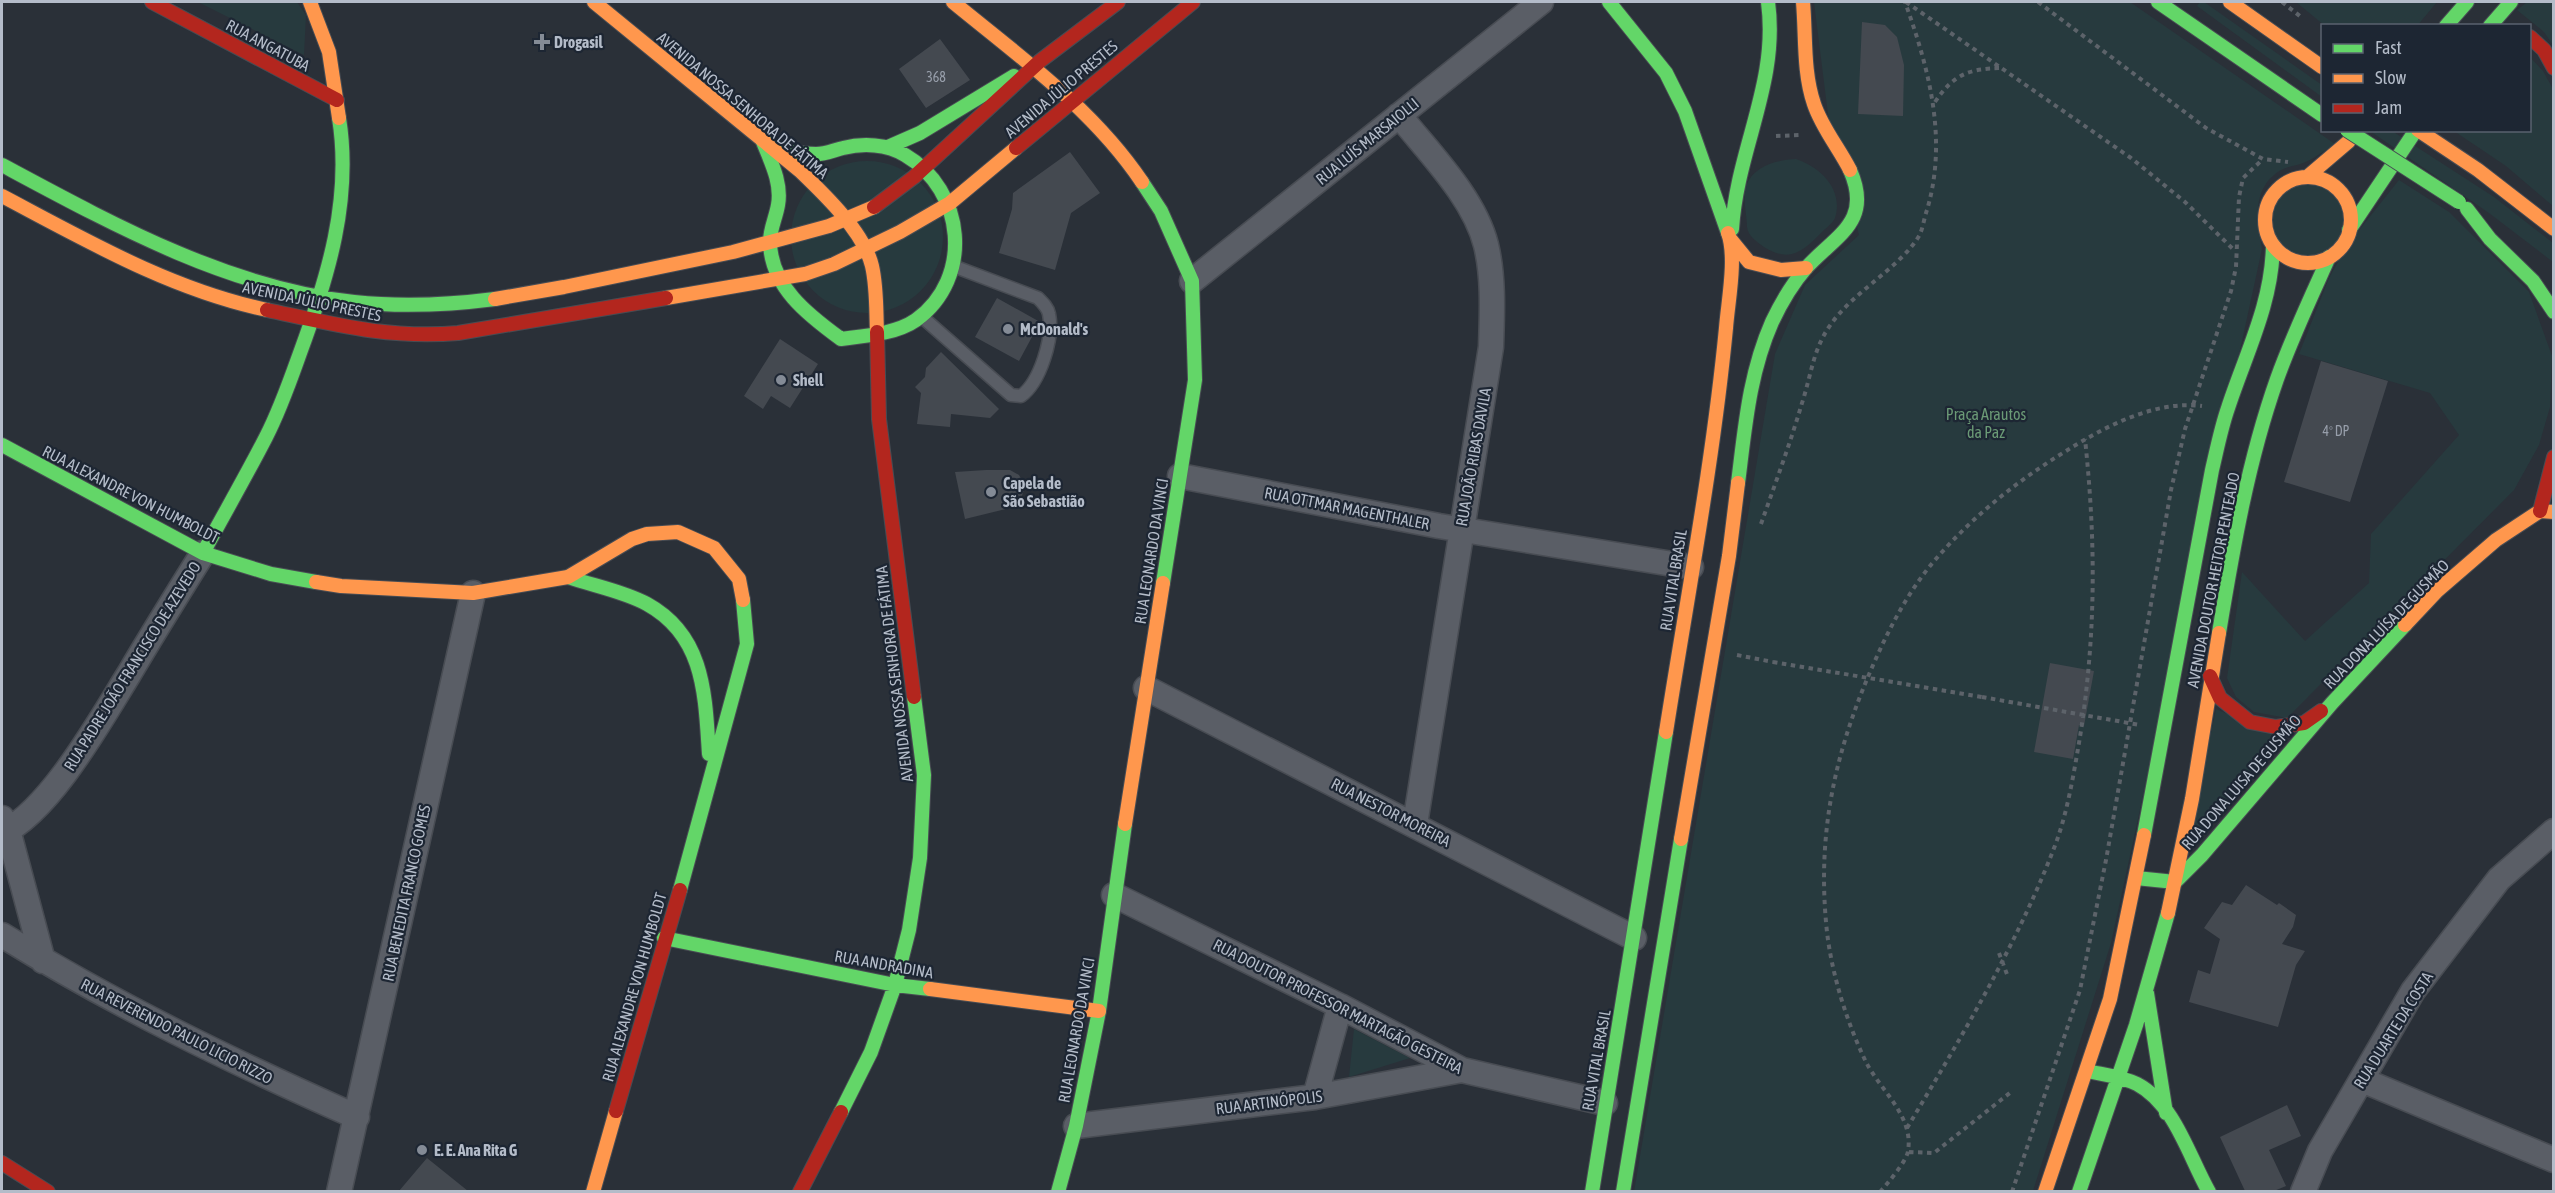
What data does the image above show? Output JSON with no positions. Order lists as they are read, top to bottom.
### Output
{
  "streets": {
    "main road": [
      "RUA ANGATUBA",
      "AVENIDA JÚLIO PRESTES",
      "AVENIDA NOSSA SENHORA DE FÁTIMA",
      "RUA ALEXANDRE VON HUMBOLDT",
      "RUA LEONARDO DA VINCI",
      "RUA VITAL BRASIL",
      "AVENIDA DOUTOR HEITOR PENTEADO",
      "RUA DONA LUÍSA DE GUSMÃO",
      "RUA PADRE JOÃO FRANCISCO DE AZEVEDO",
      "RUA DONA LUISA DE GUSMÃO",
      "RUA ANDRADINA"
    ],
    "street": [
      "RUA LUÍS MARSAIOLLI",
      "RUA JOÃO RIBAS DAVILA",
      "RUA OTTMAR MAGENTHALER",
      "RUA NESTOR MOREIRA",
      "RUA BENEDITA FRANCO GOMES",
      "RUA DOUTOR PROFESSOR MARTAGÃO GESTEIRA",
      "RUA DUARTE DA COSTA",
      "RUA REVERENDO PAULO LICIO RIZZO",
      "RUA ARTINÓPOLIS"
    ]
  },
  "crossings": [
    ["RUA ANGATUBA", "RUA PADRE JOÃO FRANCISCO DE AZEVEDO"],
    ["AVENIDA JÚLIO PRESTES", "AVENIDA NOSSA SENHORA DE FÁTIMA"],
    ["AVENIDA JÚLIO PRESTES", "RUA LEONARDO DA VINCI"],
    ["AVENIDA JÚLIO PRESTES", "RUA PADRE JOÃO FRANCISCO DE AZEVEDO"],
    ["AVENIDA NOSSA SENHORA DE FÁTIMA", "RUA ANDRADINA"],
    ["RUA LUÍS MARSAIOLLI", "RUA JOÃO RIBAS DAVILA"],
    ["RUA LUÍS MARSAIOLLI", "RUA LEONARDO DA VINCI"],
    ["RUA JOÃO RIBAS DAVILA", "RUA OTTMAR MAGENTHALER"],
    ["RUA JOÃO RIBAS DAVILA", "RUA NESTOR MOREIRA"],
    ["RUA ALEXANDRE VON HUMBOLDT", "RUA PADRE JOÃO FRANCISCO DE AZEVEDO"],
    ["RUA ALEXANDRE VON HUMBOLDT", "RUA BENEDITA FRANCO GOMES"],
    ["RUA ALEXANDRE VON HUMBOLDT", "RUA ANDRADINA"],
    ["RUA OTTMAR MAGENTHALER", "RUA LEONARDO DA VINCI"],
    ["RUA OTTMAR MAGENTHALER", "RUA VITAL BRASIL"],
    ["RUA LEONARDO DA VINCI", "RUA NESTOR MOREIRA"],
    ["RUA LEONARDO DA VINCI", "RUA ANDRADINA"],
    ["RUA LEONARDO DA VINCI", "RUA DOUTOR PROFESSOR MARTAGÃO GESTEIRA"],
    ["RUA LEONARDO DA VINCI", "RUA ARTINÓPOLIS"],
    ["RUA VITAL BRASIL", "RUA NESTOR MOREIRA"],
    ["RUA VITAL BRASIL", "RUA DOUTOR PROFESSOR MARTAGÃO GESTEIRA"],
    ["AVENIDA DOUTOR HEITOR PENTEADO", "RUA DONA LUISA DE GUSMÃO"],
    ["RUA DONA LUÍSA DE GUSMÃO", "RUA DONA LUISA DE GUSMÃO"],
    ["RUA BENEDITA FRANCO GOMES", "RUA REVERENDO PAULO LICIO RIZZO"],
    ["RUA DOUTOR PROFESSOR MARTAGÃO GESTEIRA", "RUA ARTINÓPOLIS"]
  ],
  "parks": ["Praça Arautos da Paz"],
  "places": {
    "health": ["Drogasil"],
    "other": [
      "McDonald's",
      "Shell",
      "Capela de São Sebastião",
      "E. E. Ana Rita G"
    ]
  },
  "house_numbers": ["368", "4º DP"],
  "legend": ["Fast", "Slow", "Jam"]
}
